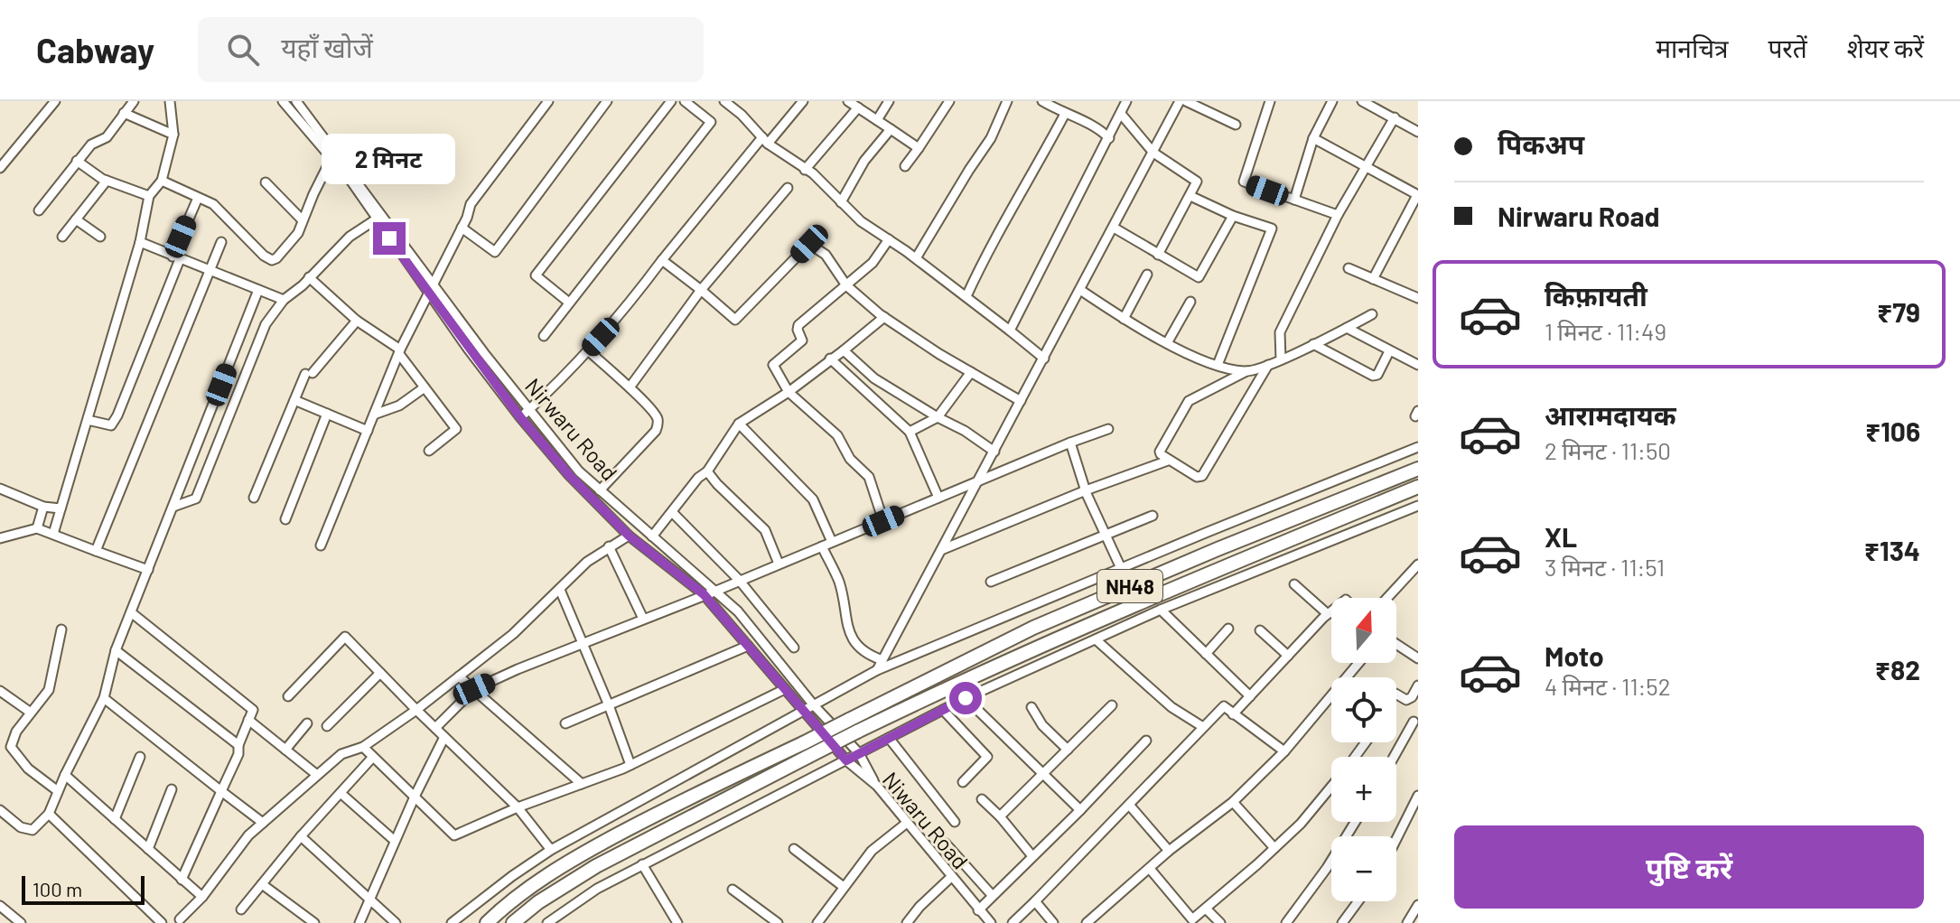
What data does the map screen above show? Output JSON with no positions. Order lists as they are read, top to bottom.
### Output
{
  "streets": {
    "highway": ["NH48"],
    "street": ["Nirwaru Road", "Niwaru Road"]
  },
  "crossings": [
    ["Nirwaru Road", "Niwaru Road"]
  ],
  "scale_bar": "100 m",
  "north": "top",
  "page": {
    "header": "Cabway",
    "search": "यहाँ खोजें",
    "nav": ["मानचित्र", "परतें", "शेयर करें"],
    "banner": ["पिकअप", "Nirwaru Road"],
    "bubble": "2 मिनट",
    "list": [
      {
        "name": "किफ़ायती",
        "note": "1 मिनट · 11:49",
        "value": "₹79"
      },
      {
        "name": "आरामदायक",
        "note": "2 मिनट · 11:50",
        "value": "₹106"
      },
      {
        "name": "XL",
        "note": "3 मिनट · 11:51",
        "value": "₹134"
      },
      {
        "name": "Moto",
        "note": "4 मिनट · 11:52",
        "value": "₹82"
      }
    ],
    "map_buttons": ["+", "−"],
    "buttons": "पुष्टि करें",
    "scale": "100 m"
  }
}
